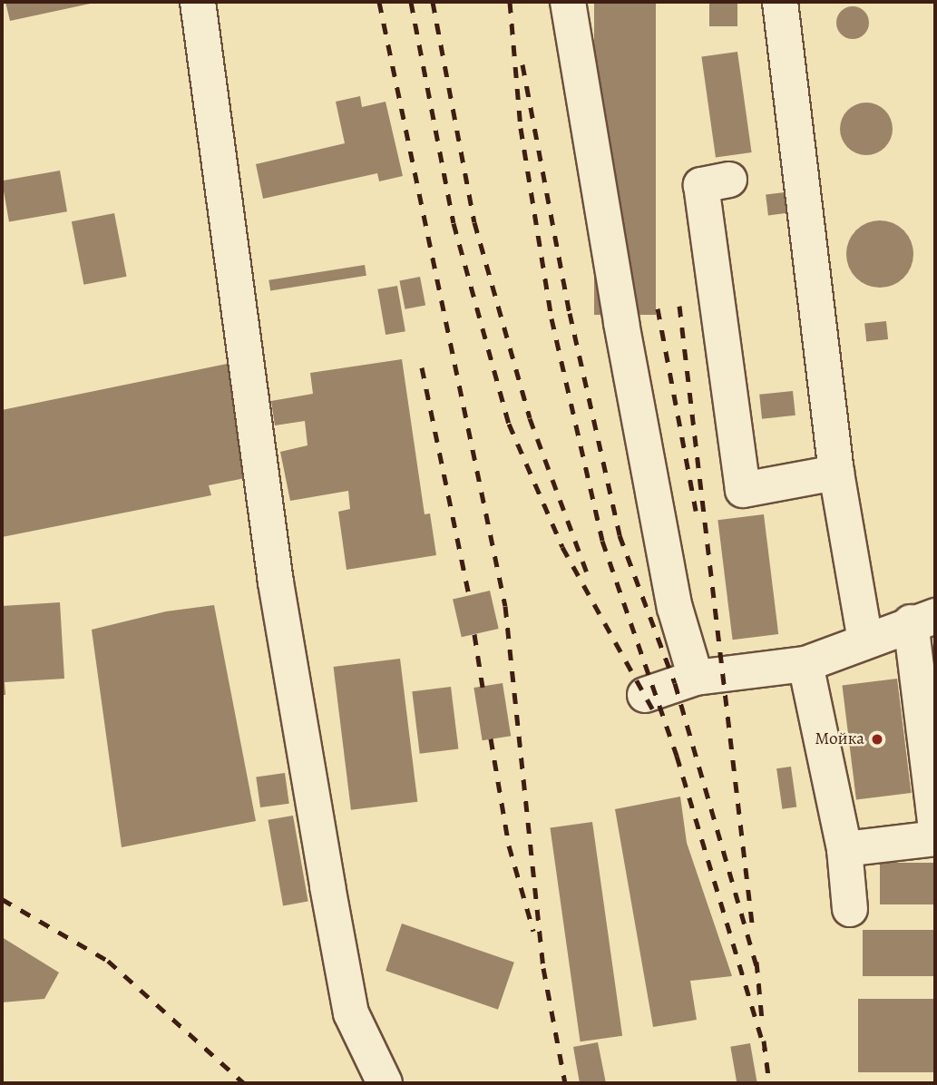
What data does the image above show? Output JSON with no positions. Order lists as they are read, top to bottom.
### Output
{
  "places": ["Мойка"]
}
